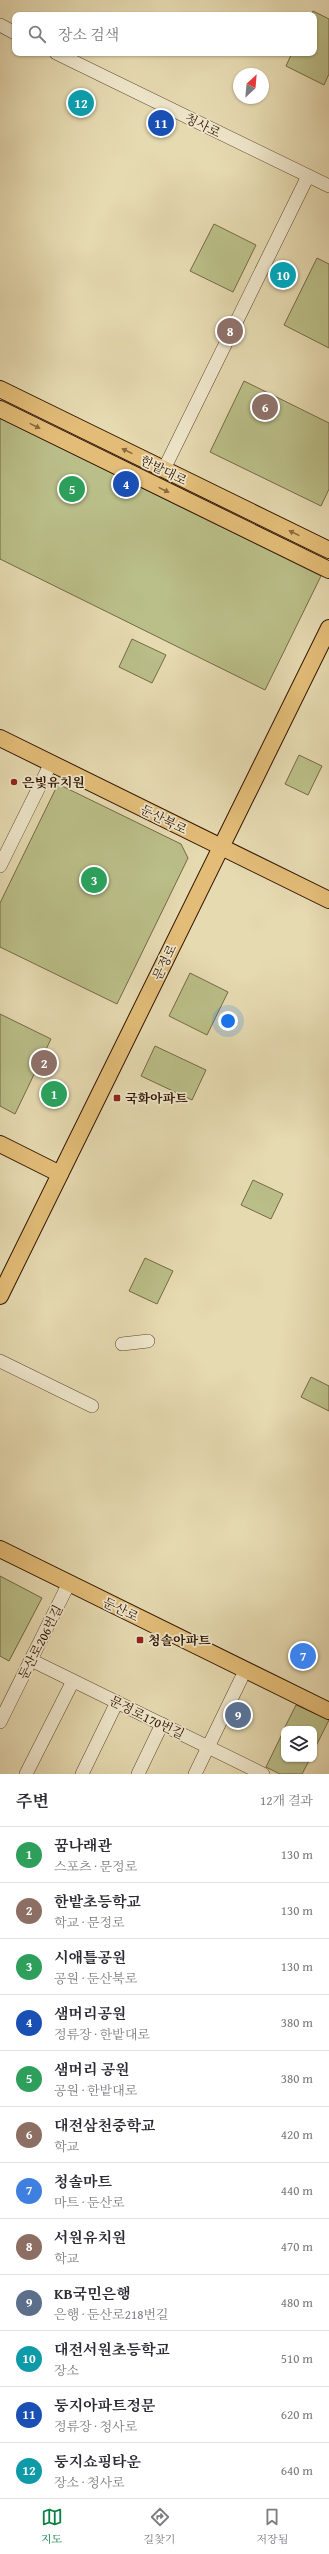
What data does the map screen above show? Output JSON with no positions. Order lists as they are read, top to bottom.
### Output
{
  "streets": {
    "main road": [
      "한밭대로",
      "둔산북로",
      "문정로",
      "둔산로"
    ],
    "street": ["청사로", "둔산로206번길", "문정로170번길"]
  },
  "crossings": [
    ["둔산북로", "문정로"],
    ["둔산로", "둔산로206번길"],
    ["둔산로206번길", "문정로170번길"]
  ],
  "places": {
    "other": ["은빛유치원"],
    "transit": ["국화아파트", "청솔아파트"]
  },
  "north": "top right",
  "page": {
    "search": "장소 검색",
    "pins": [
      "12",
      "11",
      "10",
      "8",
      "6",
      "4",
      "5",
      "3",
      "2",
      "1",
      "7",
      "9"
    ],
    "heading": ["주변", "12개 결과"],
    "list": [
      {
        "mark": "1",
        "name": "꿈나래관",
        "note": "스포츠 · 문정로",
        "value": "130 m"
      },
      {
        "mark": "2",
        "name": "한밭초등학교",
        "note": "학교 · 문정로",
        "value": "130 m"
      },
      {
        "mark": "3",
        "name": "시애틀공원",
        "note": "공원 · 둔산북로",
        "value": "130 m"
      },
      {
        "mark": "4",
        "name": "샘머리공원",
        "note": "정류장 · 한밭대로",
        "value": "380 m"
      },
      {
        "mark": "5",
        "name": "샘머리 공원",
        "note": "공원 · 한밭대로",
        "value": "380 m"
      },
      {
        "mark": "6",
        "name": "대전삼천중학교",
        "note": "학교",
        "value": "420 m"
      },
      {
        "mark": "7",
        "name": "청솔마트",
        "note": "마트 · 둔산로",
        "value": "440 m"
      },
      {
        "mark": "8",
        "name": "서원유치원",
        "note": "학교",
        "value": "470 m"
      },
      {
        "mark": "9",
        "name": "KB국민은행",
        "note": "은행 · 둔산로218번길",
        "value": "480 m"
      },
      {
        "mark": "10",
        "name": "대전서원초등학교",
        "note": "장소",
        "value": "510 m"
      },
      {
        "mark": "11",
        "name": "둥지아파트정문",
        "note": "정류장 · 청사로",
        "value": "620 m"
      },
      {
        "mark": "12",
        "name": "둥지쇼핑타운",
        "note": "장소 · 청사로",
        "value": "640 m"
      }
    ],
    "nav": ["지도", "길찾기", "저장됨"]
  }
}
